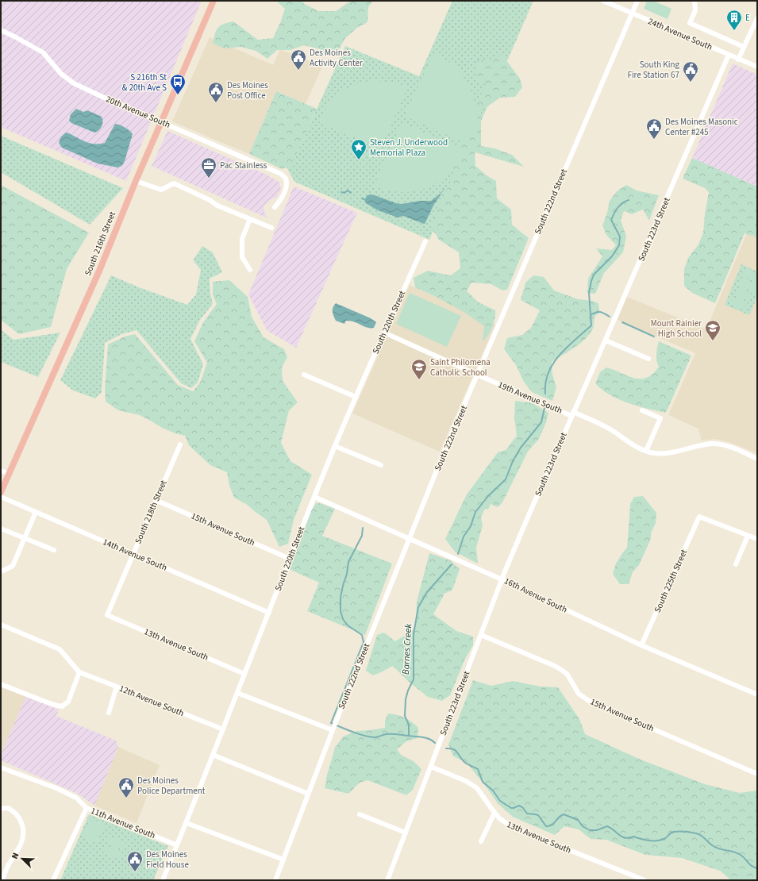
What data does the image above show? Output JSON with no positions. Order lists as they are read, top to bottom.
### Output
{
  "streets": {
    "main road": ["South 216th Street"],
    "street": [
      "24th Avenue South",
      "20th Avenue South",
      "South 222nd Street",
      "South 223rd Street",
      "South 220th Street",
      "19th Avenue South",
      "South 218th Street",
      "15th Avenue South",
      "14th Avenue South",
      "South 225th Street",
      "16th Avenue South",
      "13th Avenue South",
      "12th Avenue South",
      "11th Avenue South"
    ]
  },
  "crossings": [
    ["24th Avenue South", "South 222nd Street"],
    ["24th Avenue South", "South 223rd Street"],
    ["20th Avenue South", "South 216th Street"],
    ["South 222nd Street", "19th Avenue South"],
    ["South 222nd Street", "16th Avenue South"],
    ["South 223rd Street", "19th Avenue South"],
    ["South 223rd Street", "15th Avenue South"],
    ["South 223rd Street", "16th Avenue South"],
    ["South 223rd Street", "13th Avenue South"],
    ["South 220th Street", "19th Avenue South"],
    ["South 220th Street", "15th Avenue South"],
    ["South 220th Street", "14th Avenue South"],
    ["South 220th Street", "16th Avenue South"],
    ["South 220th Street", "13th Avenue South"],
    ["South 220th Street", "12th Avenue South"],
    ["South 220th Street", "11th Avenue South"],
    ["South 218th Street", "15th Avenue South"],
    ["South 218th Street", "14th Avenue South"],
    ["South 218th Street", "13th Avenue South"],
    ["South 225th Street", "16th Avenue South"]
  ],
  "water": ["Barnes Creek"],
  "places": {
    "building": ["E"],
    "public building": [
      "Des Moines Activity Center",
      "South King Fire Station 67",
      "Des Moines Post Office",
      "Des Moines Masonic Center #245",
      "Des Moines Police Department",
      "Des Moines Field House"
    ],
    "bus stop": ["S 216th St & 20th Ave S"],
    "place": ["Steven J. Underwood Memorial Plaza"],
    "office": ["Pac Stainless"],
    "school or university": ["Mount Rainier High School", "Saint Philomena Catholic School"]
  },
  "north": "top left"
}
